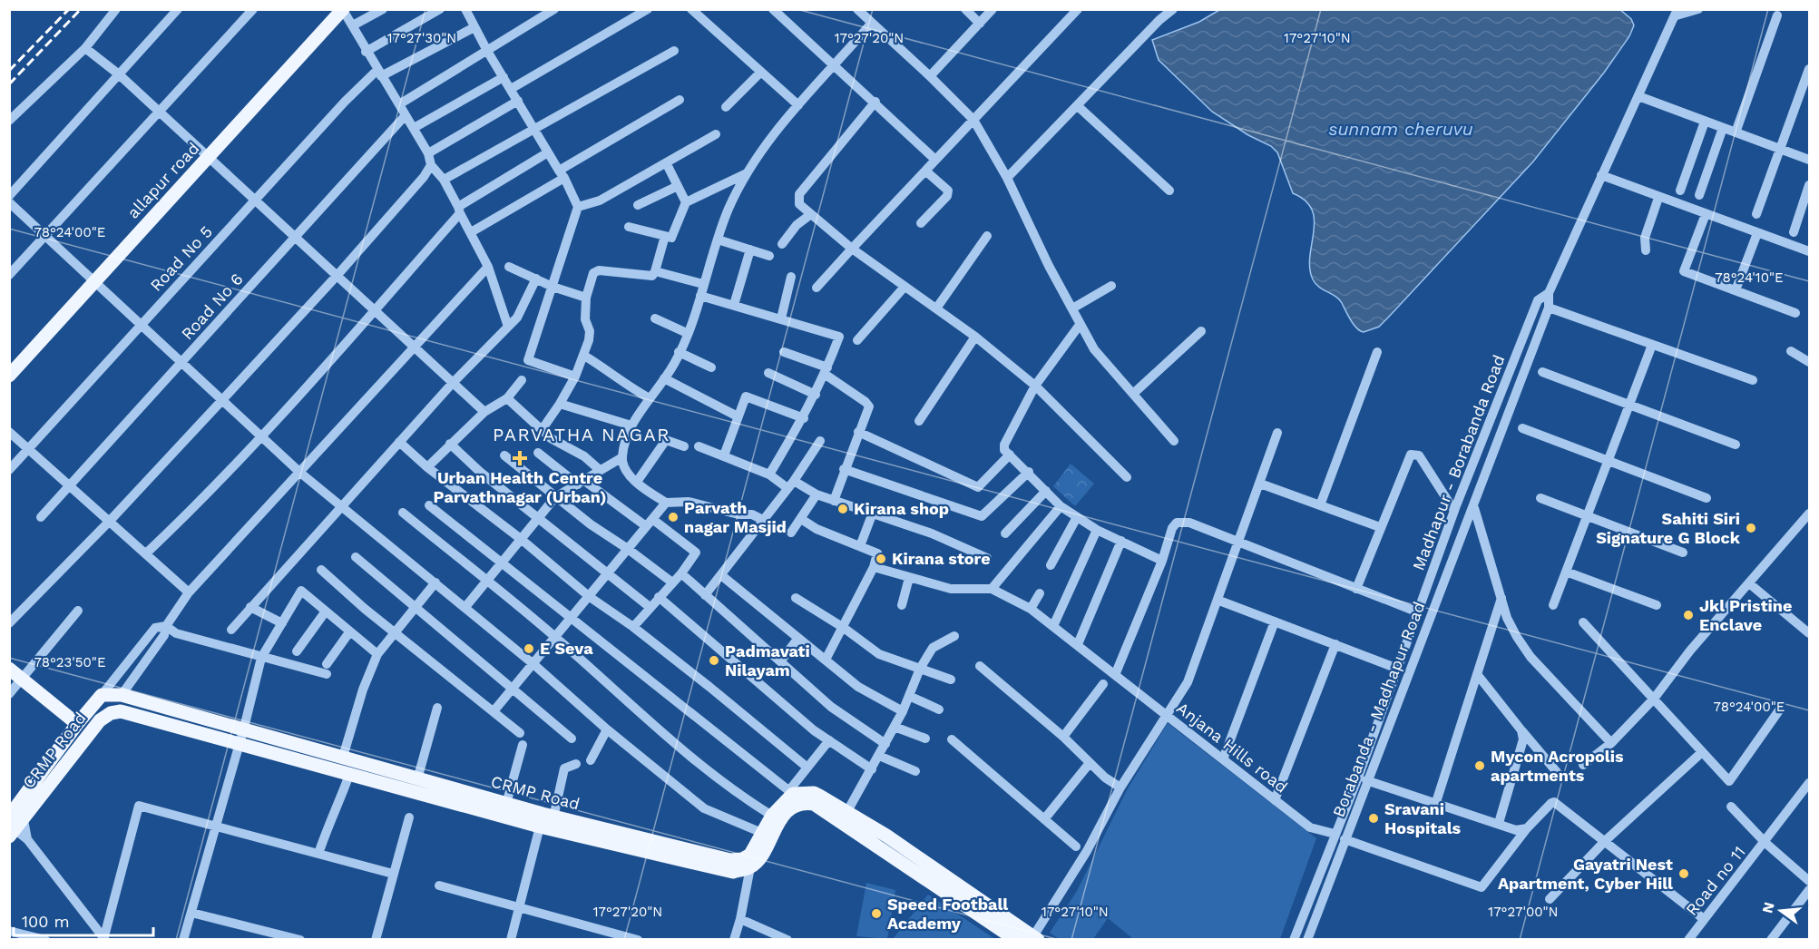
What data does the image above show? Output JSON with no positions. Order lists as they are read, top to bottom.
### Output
{
  "streets": {
    "main road": ["allapur road", "CRMP Road"],
    "street": [
      "Road No 5",
      "Road No 6",
      "Madhapur - Borabanda Road",
      "Borabanda - Madhapur Road",
      "Anjana Hills road",
      "Road no 11"
    ]
  },
  "crossings": [
    ["Madhapur - Borabanda Road", "Anjana Hills road"]
  ],
  "districts": ["PARVATHA NAGAR"],
  "water": ["sunnam cheruvu"],
  "places": {
    "health": ["Urban Health Centre Parvathnagar (Urban)"],
    "other": [
      "Kirana shop",
      "Parvath nagar Masjid",
      "Sahiti Siri Signature G Block",
      "Kirana store",
      "Jkl Pristine Enclave",
      "E Seva",
      "Padmavati Nilayam",
      "Mycon Acropolis apartments",
      "Sravani Hospitals",
      "Gayatri Nest Apartment, Cyber Hill",
      "Speed Football Academy"
    ]
  },
  "scale_bar": "100 m",
  "north": "left",
  "coordinates": [
    "17°27'30\"N",
    "17°27'20\"N",
    "17°27'10\"N",
    "78°24'00\"E",
    "78°24'10\"E",
    "78°23'50\"E",
    "17°27'00\"N"
  ]
}
